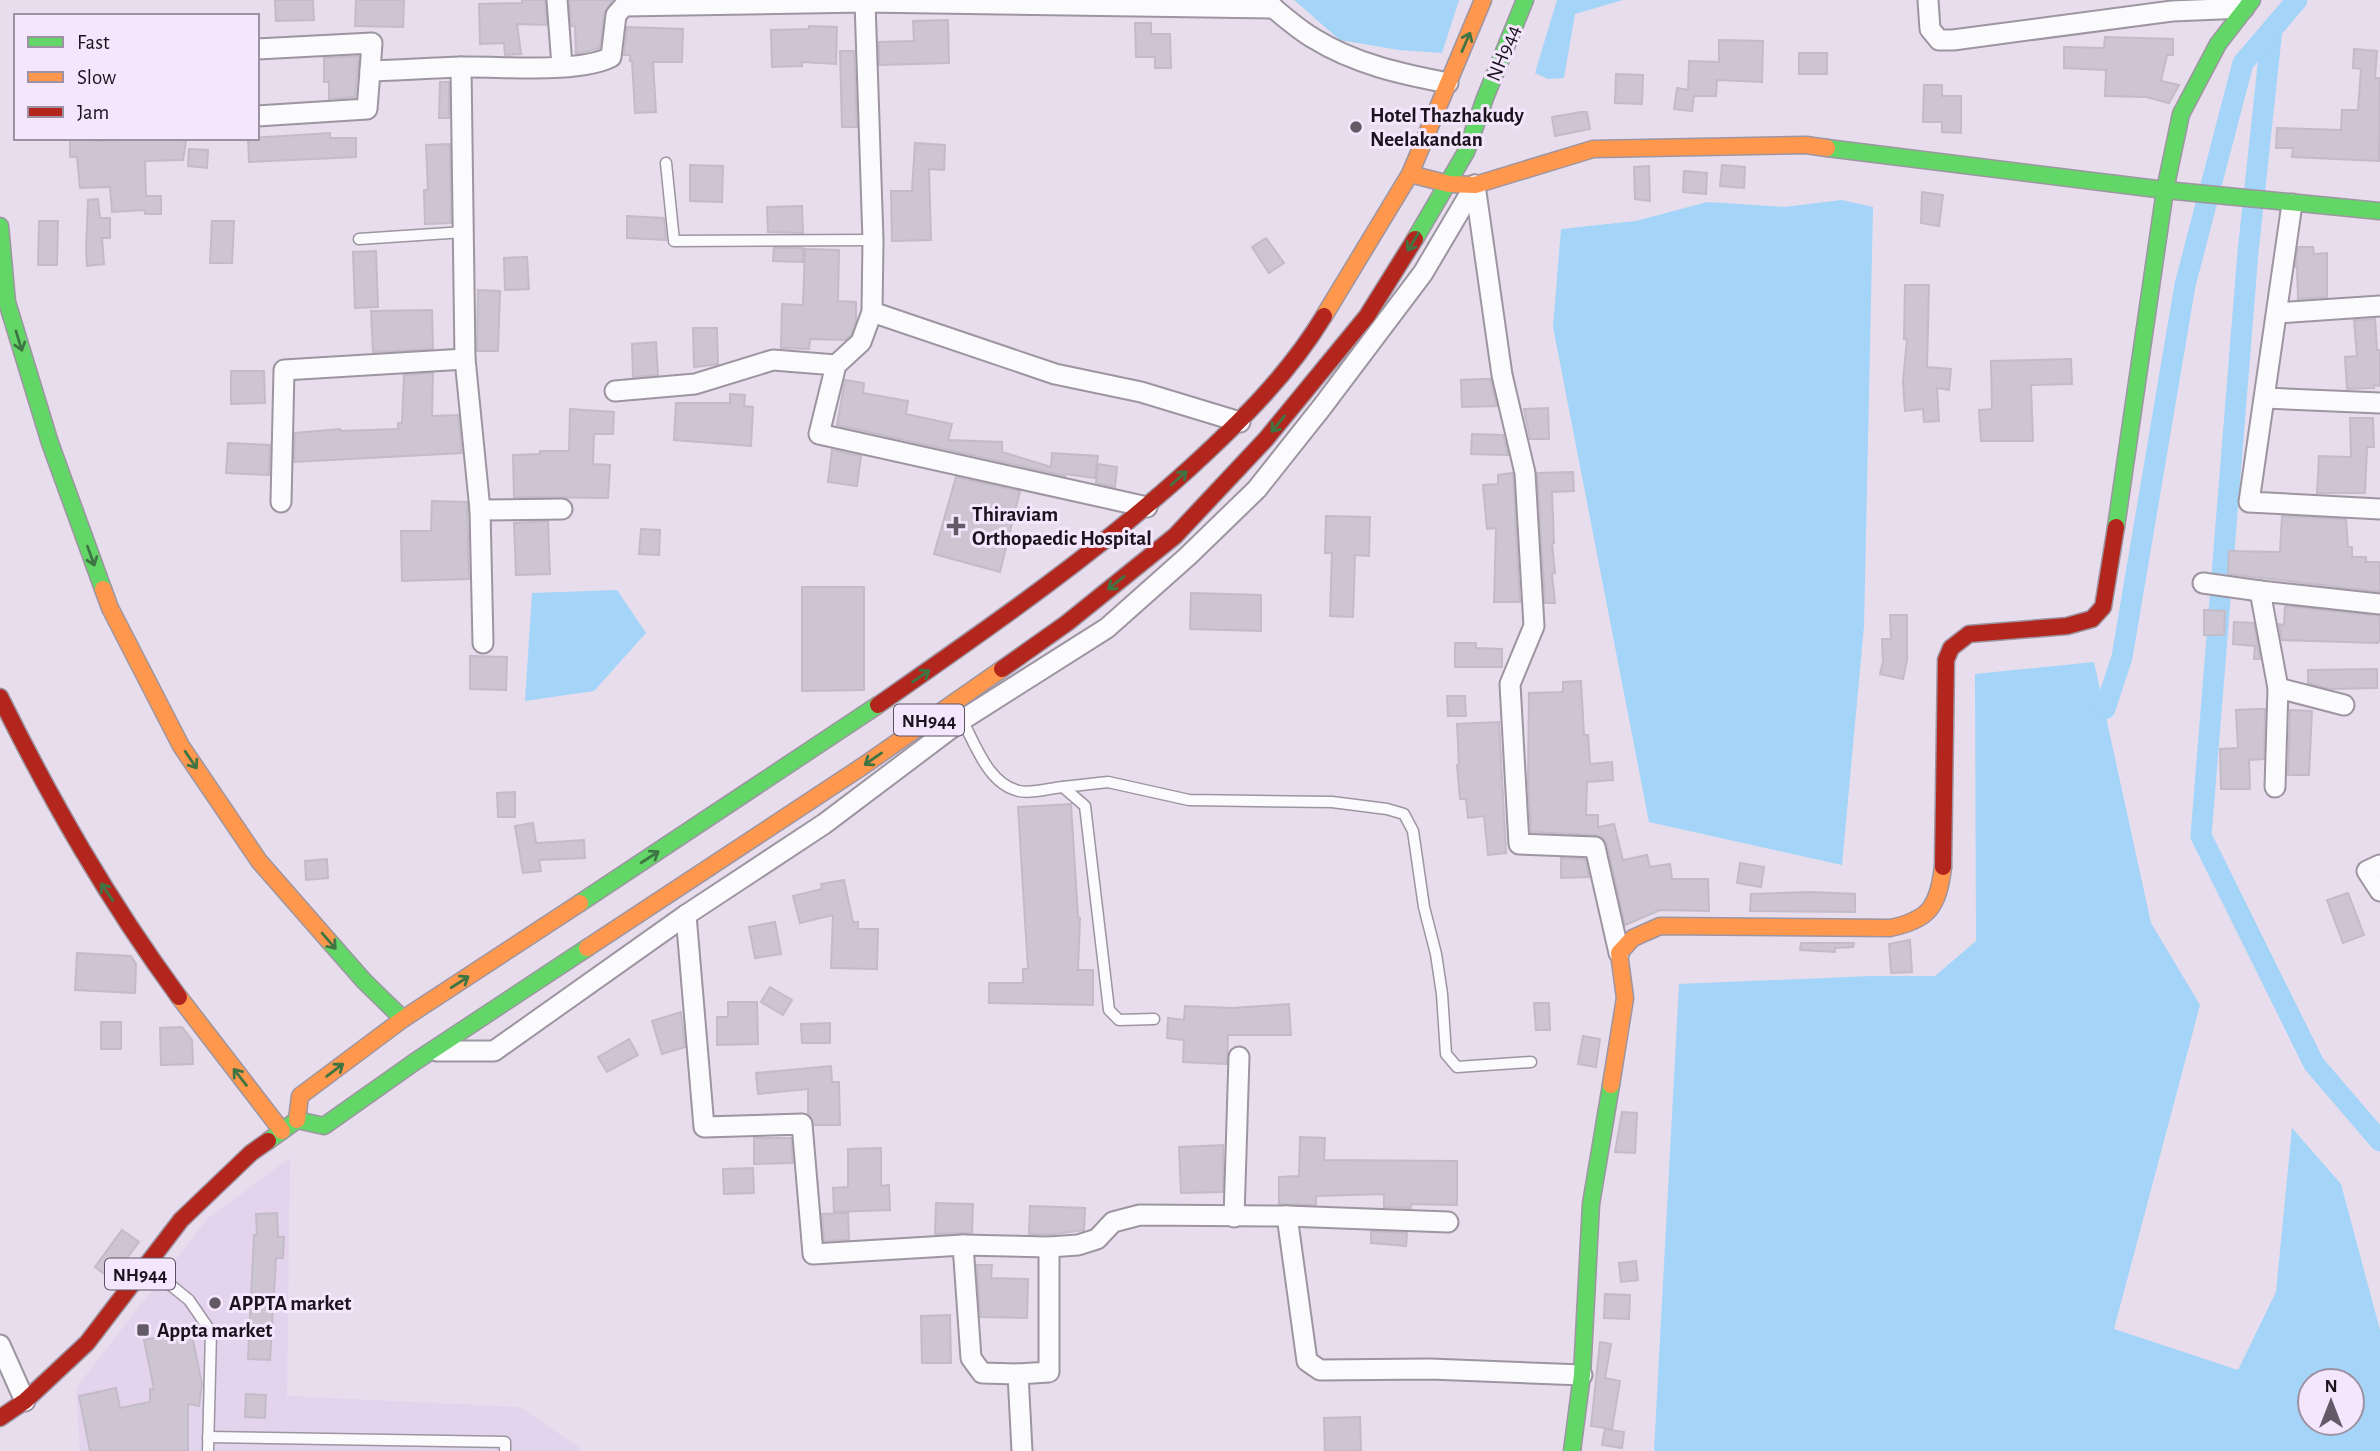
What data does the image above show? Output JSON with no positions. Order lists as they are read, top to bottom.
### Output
{
  "streets": {
    "main road": ["NH944"]
  },
  "places": {
    "other": ["Hotel Thazhakudy Neelakandan", "APPTA market"],
    "health": ["Thiraviam Orthopaedic Hospital"],
    "transit": ["Appta market"]
  },
  "legend": ["Fast", "Slow", "Jam"],
  "north": "top"
}
